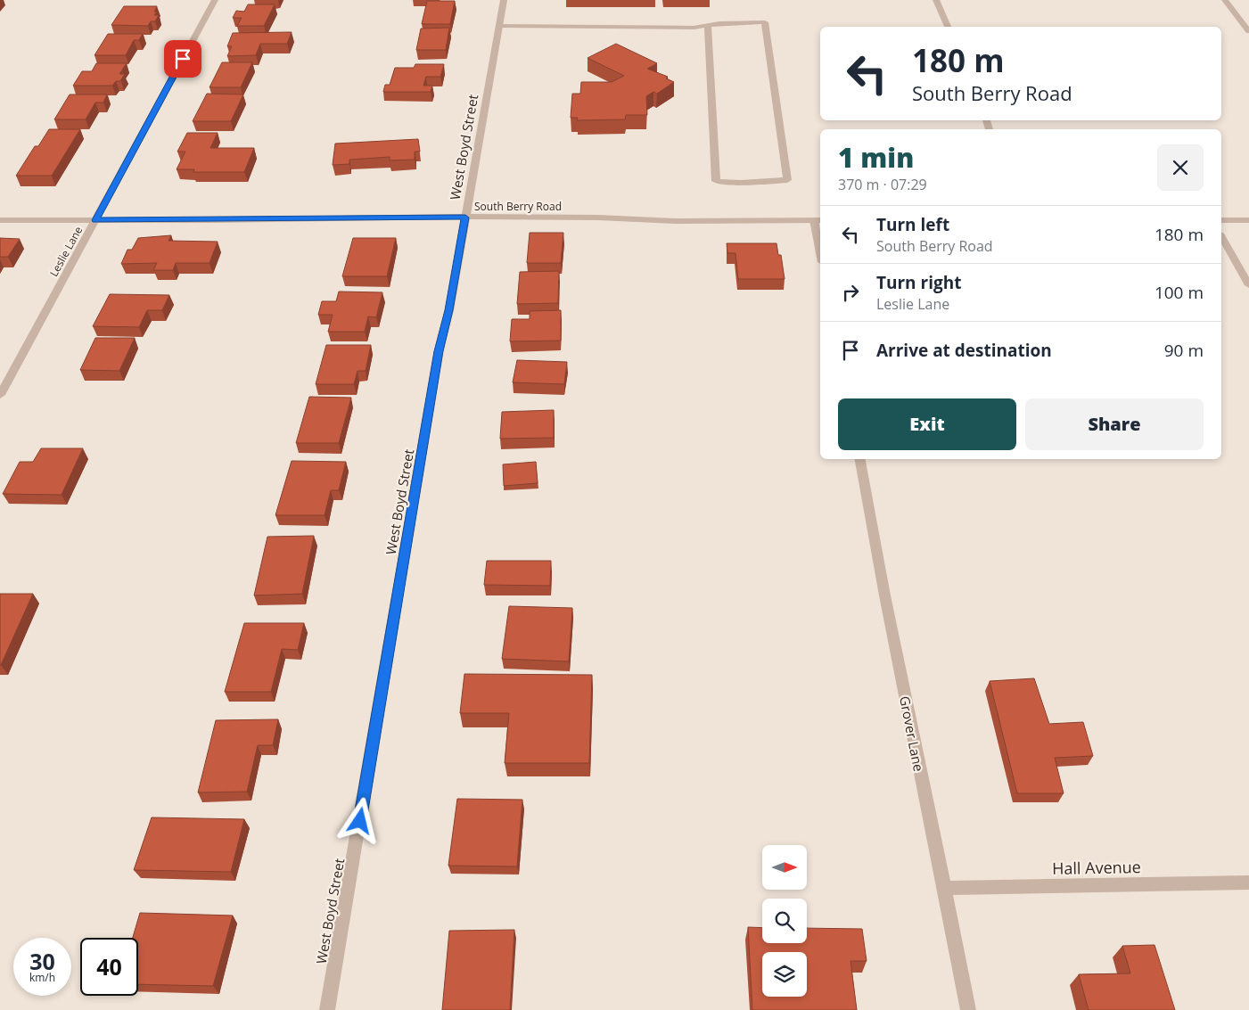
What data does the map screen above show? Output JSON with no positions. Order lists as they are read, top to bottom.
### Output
{
  "streets": {
    "street": [
      "West Boyd Street",
      "South Berry Road",
      "Leslie Lane",
      "Grover Lane",
      "Hall Avenue"
    ]
  },
  "crossings": [
    ["West Boyd Street", "South Berry Road"],
    ["South Berry Road", "Leslie Lane"],
    ["Grover Lane", "Hall Avenue"]
  ],
  "north": "right",
  "page": {
    "turn": ["180 m", "South Berry Road"],
    "heading": ["1 min", "370 m · 07:29"],
    "list": [
      {
        "name": "Turn left",
        "note": "South Berry Road",
        "value": "180 m"
      },
      {
        "name": "Turn right",
        "note": "Leslie Lane",
        "value": "100 m"
      },
      {
        "name": "Arrive at destination",
        "value": "90 m"
      }
    ],
    "buttons": ["Exit", "Share"],
    "speed": "30 km/h",
    "limit": "40"
  }
}
